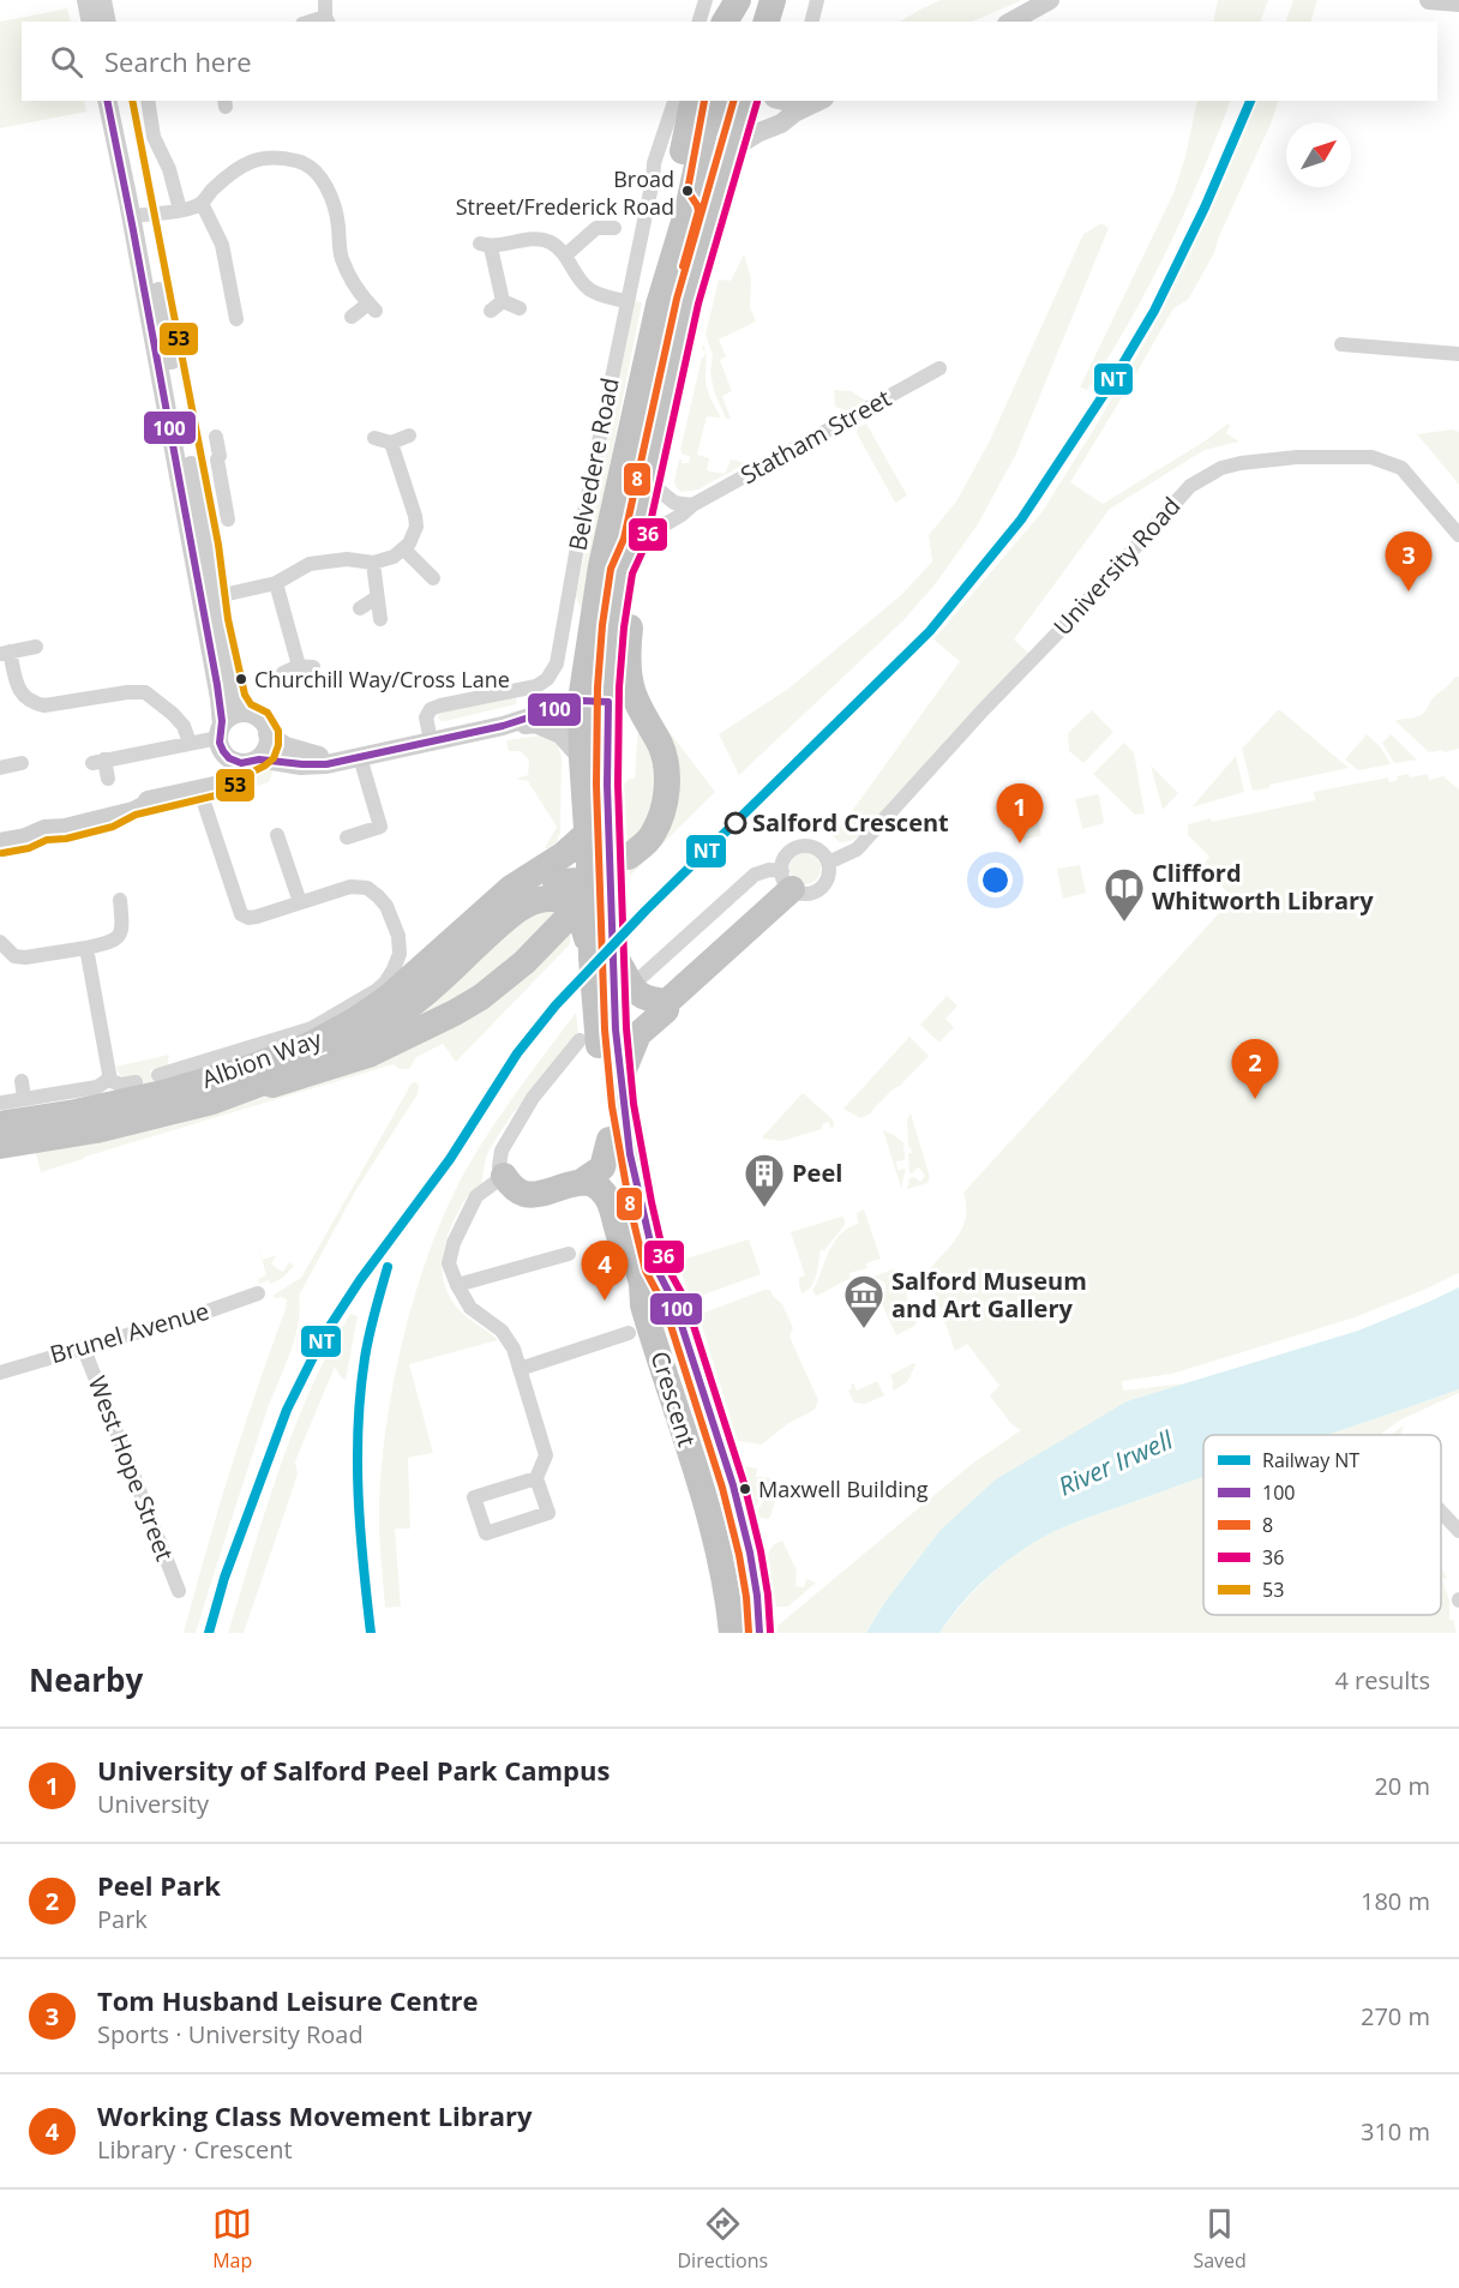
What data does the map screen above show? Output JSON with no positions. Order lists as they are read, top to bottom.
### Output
{
  "streets": {
    "highway": ["Albion Way", "Crescent"],
    "street": [
      "Statham Street",
      "Belvedere Road",
      "University Road",
      "Brunel Avenue",
      "West Hope Street"
    ]
  },
  "crossings": [
    ["Brunel Avenue", "West Hope Street"]
  ],
  "water": ["River Irwell"],
  "places": {
    "other": [
      "Broad Street/Frederick Road",
      "Churchill Way/Cross Lane",
      "Salford Crescent",
      "Maxwell Building"
    ],
    "library": ["Clifford Whitworth Library"],
    "building": ["Peel"],
    "museum": ["Salford Museum and Art Gallery"]
  },
  "lines": [
    "rail line NT",
    "transit line 100",
    "transit line 8",
    "transit line 53",
    "transit line 36"
  ],
  "legend": [
    "Railway NT",
    "100",
    "8",
    "36",
    "53"
  ],
  "north": "top right",
  "page": {
    "search": "Search here",
    "pins": [
      "3",
      "1",
      "2",
      "4"
    ],
    "heading": ["Nearby", "4 results"],
    "list": [
      {
        "mark": "1",
        "name": "University of Salford Peel Park Campus",
        "note": "University",
        "value": "20 m"
      },
      {
        "mark": "2",
        "name": "Peel Park",
        "note": "Park",
        "value": "180 m"
      },
      {
        "mark": "3",
        "name": "Tom Husband Leisure Centre",
        "note": "Sports · University Road",
        "value": "270 m"
      },
      {
        "mark": "4",
        "name": "Working Class Movement Library",
        "note": "Library · Crescent",
        "value": "310 m"
      }
    ],
    "nav": ["Map", "Directions", "Saved"]
  }
}
